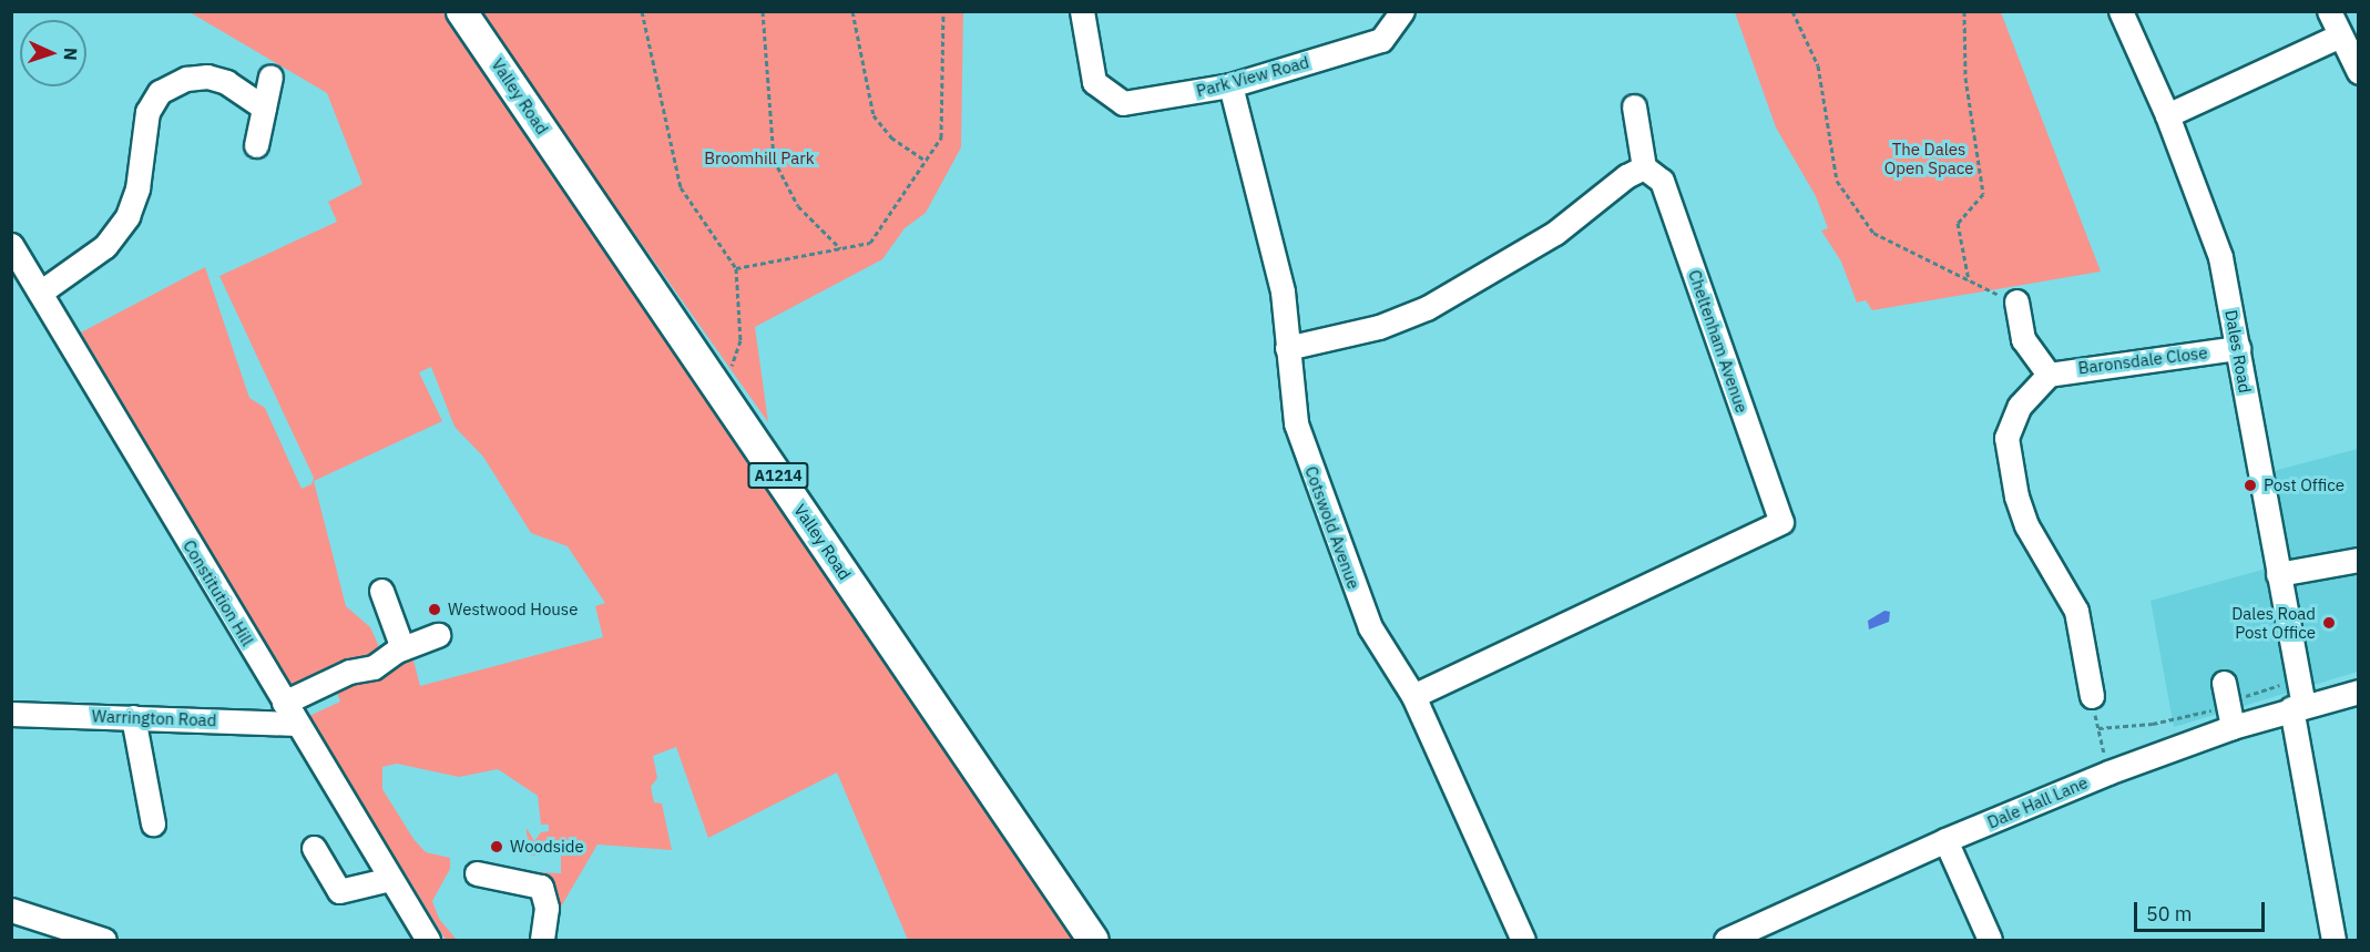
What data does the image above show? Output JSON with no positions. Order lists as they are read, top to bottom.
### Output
{
  "streets": {
    "main road": ["Valley Road", "A1214"],
    "street": [
      "Park View Road",
      "Cheltenham Avenue",
      "Dales Road",
      "Baronsdale Close",
      "Cotswold Avenue",
      "Constitution Hill",
      "Warrington Road",
      "Dale Hall Lane"
    ]
  },
  "crossings": [
    ["Park View Road", "Cotswold Avenue"],
    ["Cheltenham Avenue", "Cotswold Avenue"],
    ["Dales Road", "Baronsdale Close"],
    ["Dales Road", "Dale Hall Lane"],
    ["Constitution Hill", "Warrington Road"]
  ],
  "parks": ["The Dales Open Space", "Broomhill Park"],
  "places": [
    "Post Office",
    "Westwood House",
    "Dales Road Post Office",
    "Woodside"
  ],
  "scale_bar": "50 m",
  "north": "right"
}
